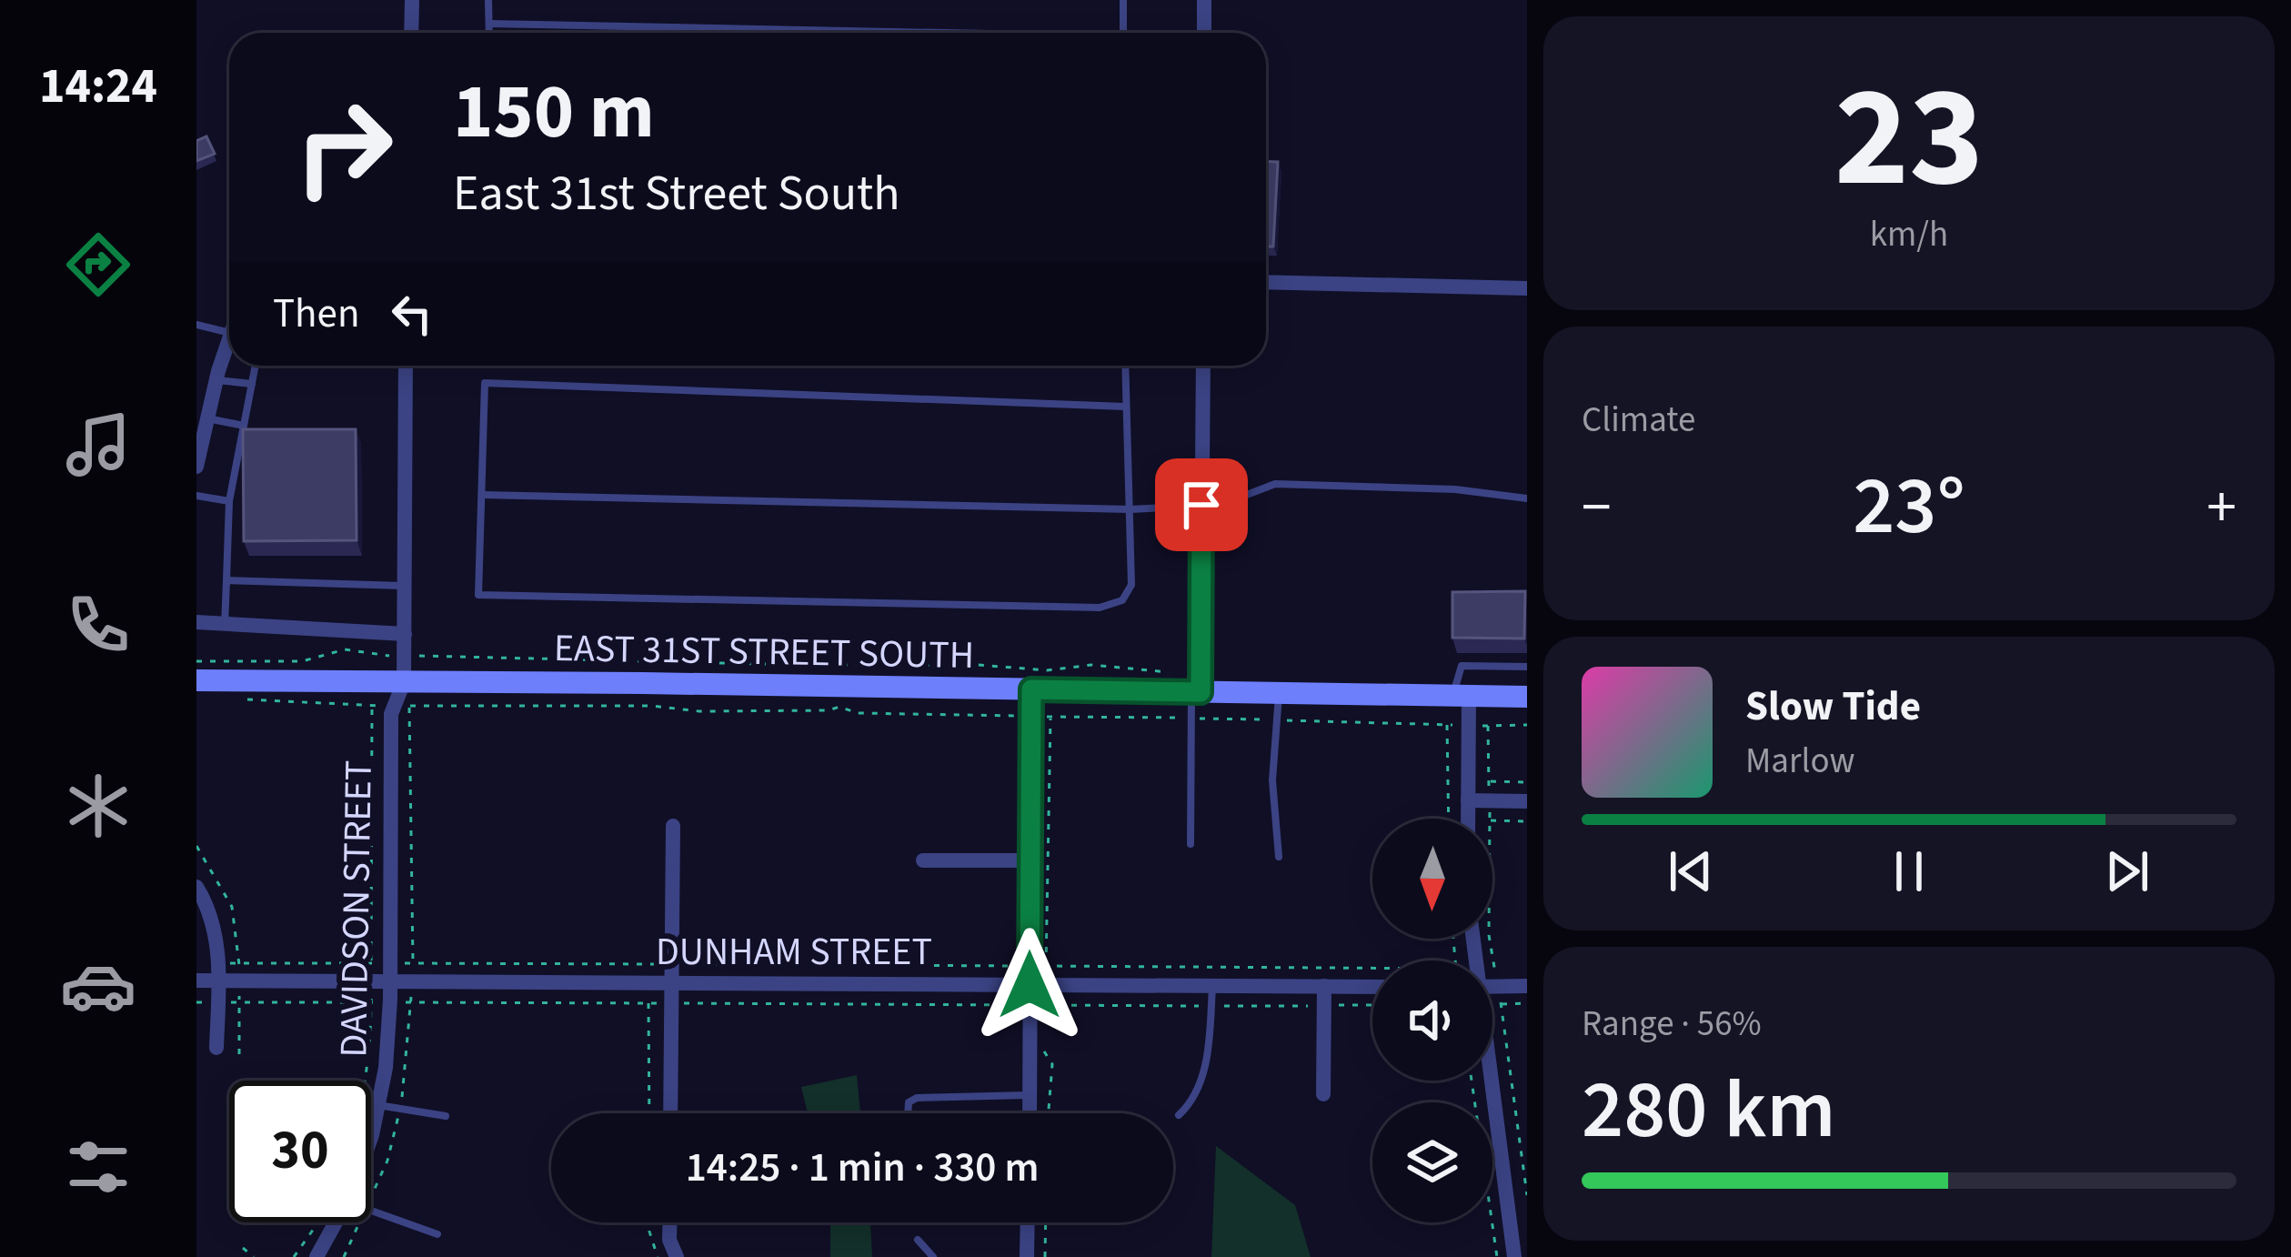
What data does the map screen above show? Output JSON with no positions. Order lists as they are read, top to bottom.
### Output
{
  "streets": {
    "street": ["EAST 31ST STREET SOUTH", "DAVIDSON STREET", "DUNHAM STREET"]
  },
  "crossings": [
    ["EAST 31ST STREET SOUTH", "DAVIDSON STREET"],
    ["DAVIDSON STREET", "DUNHAM STREET"]
  ],
  "north": "bottom",
  "page": {
    "tabs": "14:24",
    "tile": [
      ["23", "km/h"],
      "Climate",
      ["Range · 56%", "280 km"]
    ],
    "turn": ["150 m", "East 31st Street South"],
    "then": "Then",
    "heat": ["−", "23°", "+"],
    "song": ["Slow Tide", "Marlow"],
    "limit": "30",
    "trip": "14:25 · 1 min · 330 m"
  }
}
